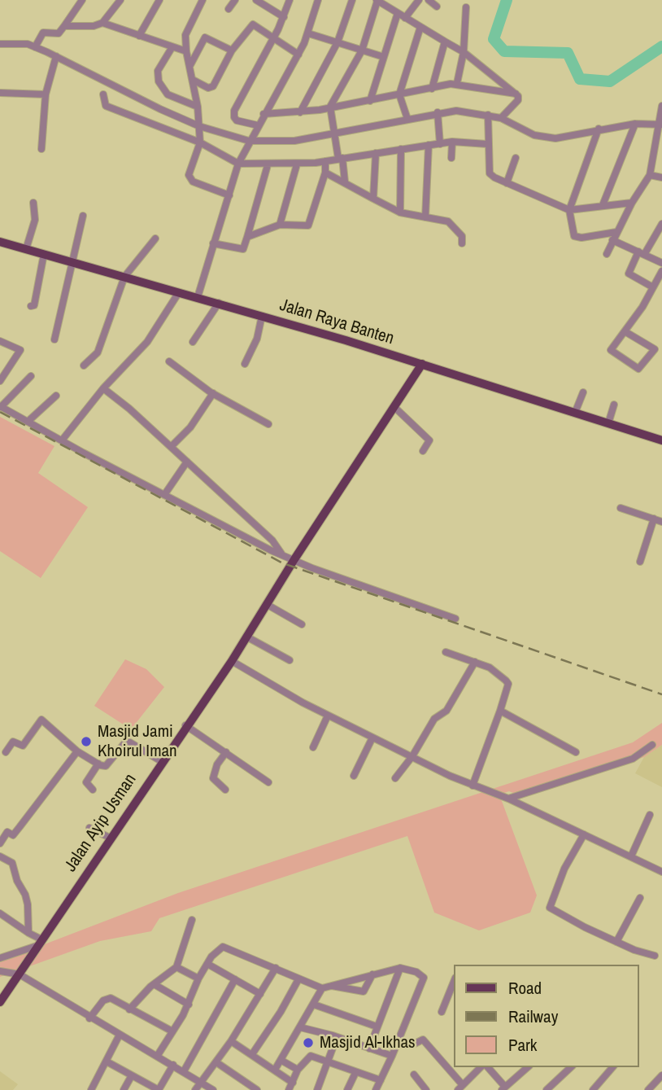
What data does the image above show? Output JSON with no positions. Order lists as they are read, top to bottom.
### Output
{
  "streets": {
    "main road": ["Jalan Raya Banten", "Jalan Ayip Usman"]
  },
  "crossings": [
    ["Jalan Raya Banten", "Jalan Ayip Usman"]
  ],
  "places": ["Masjid Jami Khoirul Iman", "Masjid Al-Ikhas"],
  "legend": ["Road", "Railway", "Park"]
}
